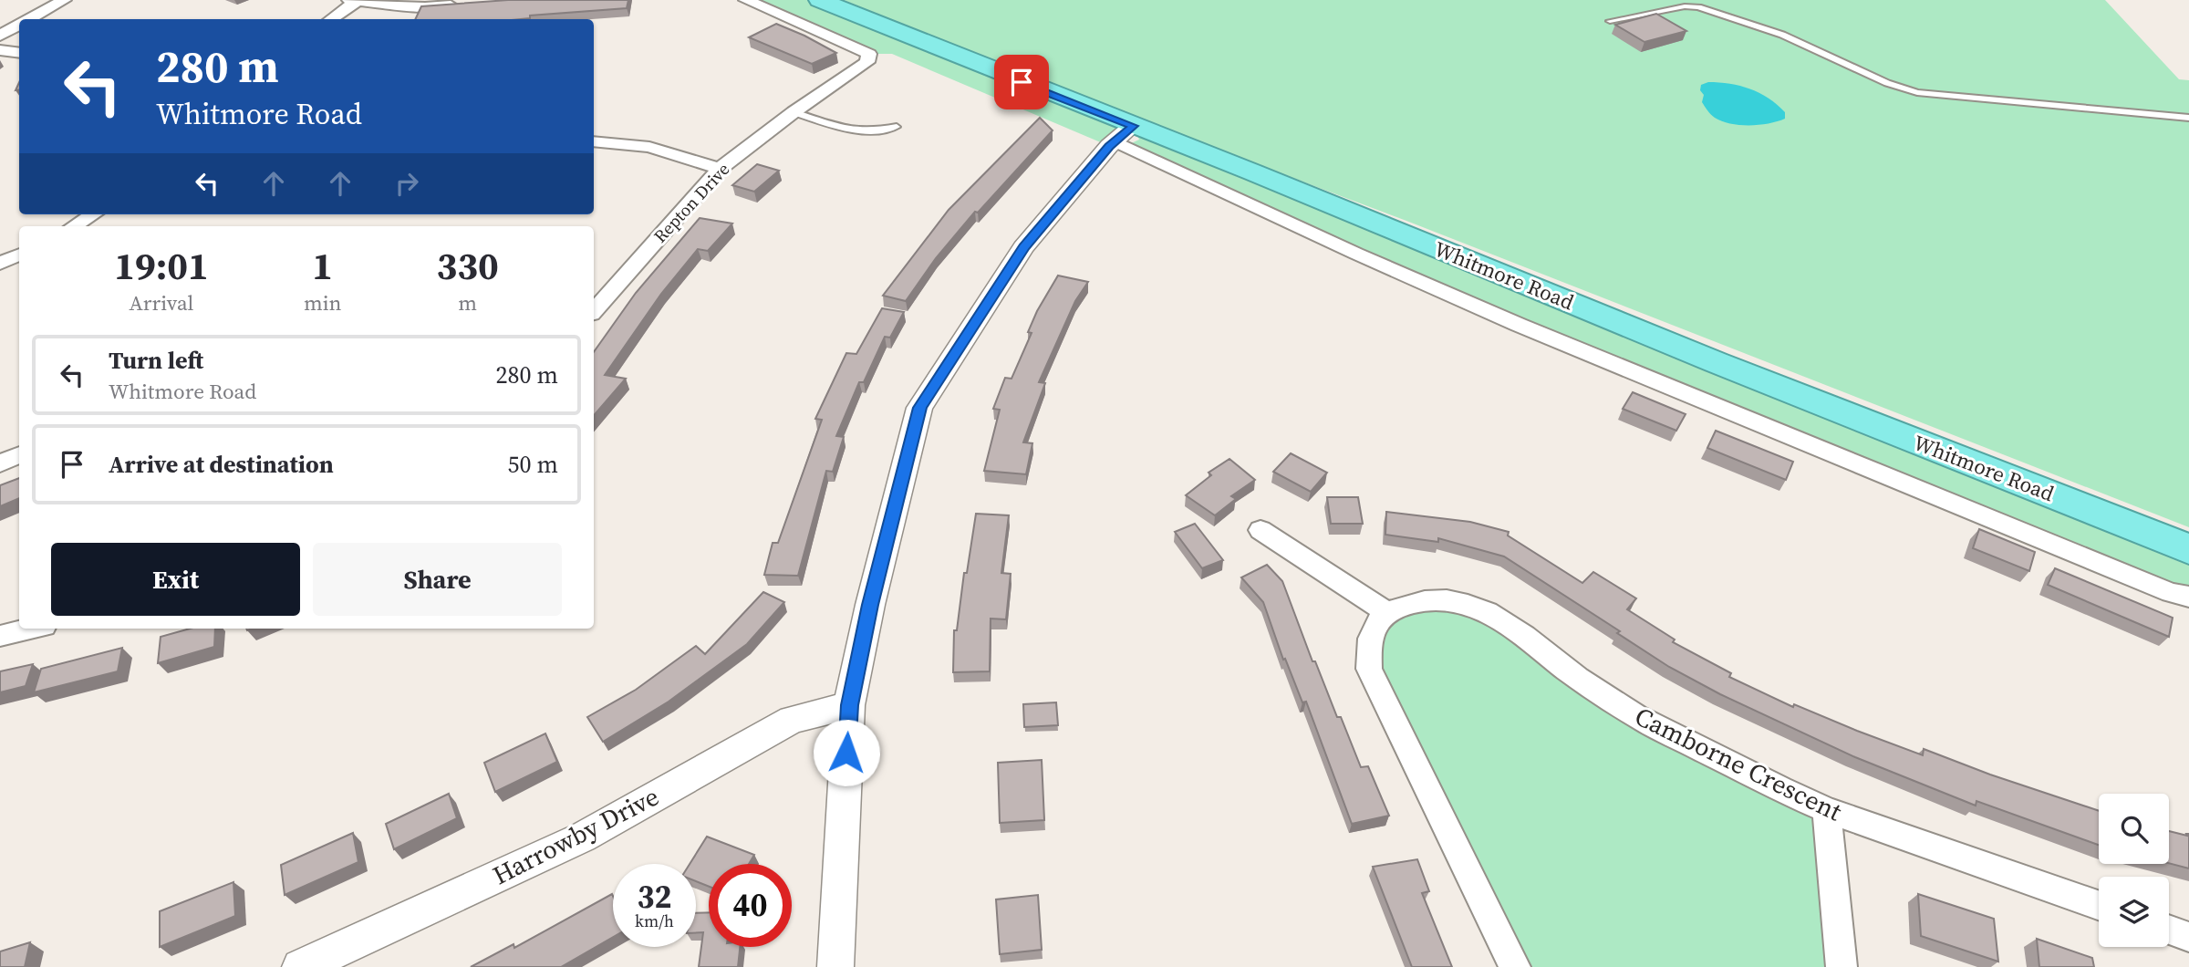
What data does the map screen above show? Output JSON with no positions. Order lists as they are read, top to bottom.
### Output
{
  "streets": {
    "highway": ["Whitmore Road"],
    "street": ["Repton Drive", "Camborne Crescent", "Harrowby Drive"]
  },
  "page": {
    "turn": ["280 m", "Whitmore Road"],
    "eta": [
      "19:01",
      "Arrival",
      "1",
      "min",
      "330",
      "m"
    ],
    "list": [
      {
        "name": "Turn left",
        "note": "Whitmore Road",
        "value": "280 m"
      },
      {
        "name": "Arrive at destination",
        "value": "50 m"
      }
    ],
    "buttons": ["Exit", "Share"],
    "speed": "32 km/h",
    "limit": "40"
  }
}
